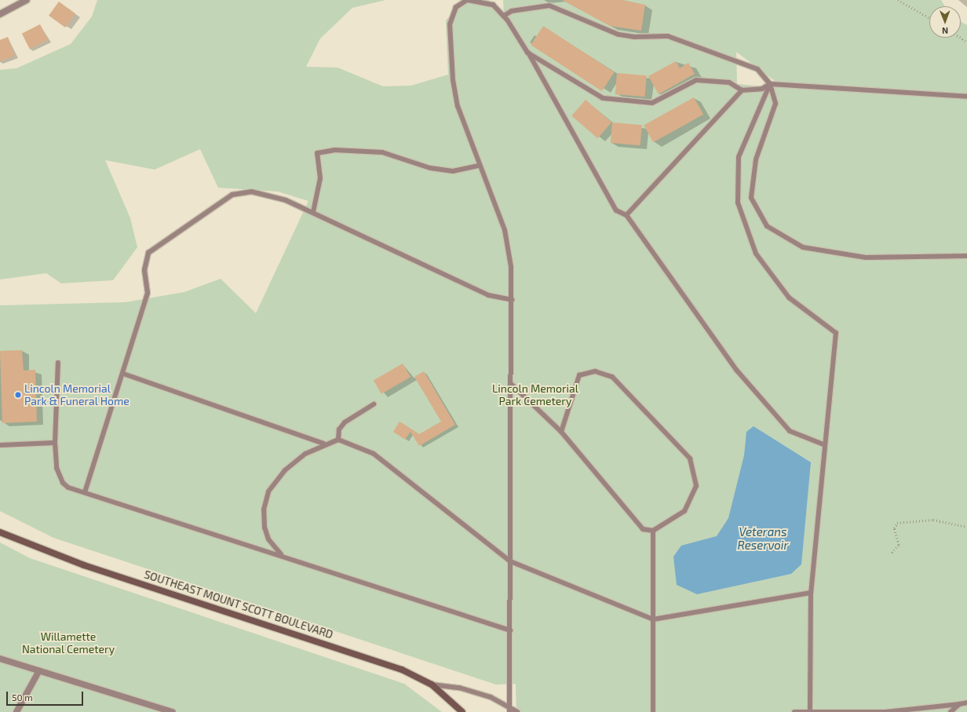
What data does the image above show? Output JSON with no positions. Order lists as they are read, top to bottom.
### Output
{
  "streets": {
    "main road": ["SOUTHEAST MOUNT SCOTT BOULEVARD"]
  },
  "water": ["Veterans Reservoir"],
  "parks": ["Lincoln Memorial Park Cemetery", "Willamette National Cemetery"],
  "places": ["Lincoln Memorial Park & Funeral Home"],
  "scale_bar": "50 m",
  "north": "bottom"
}
